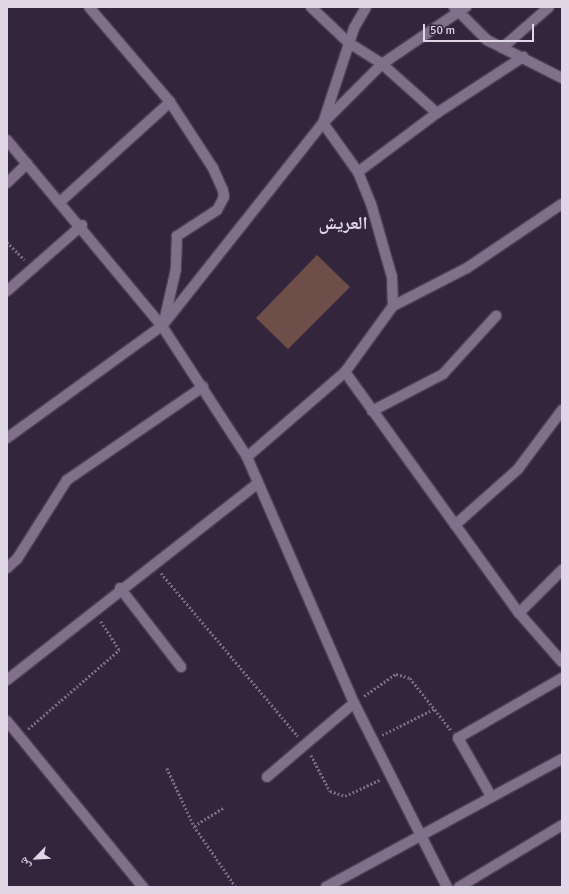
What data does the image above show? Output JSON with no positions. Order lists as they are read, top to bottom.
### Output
{
  "districts": ["العريش"],
  "scale_bar": "50 m",
  "north": "bottom left"
}
